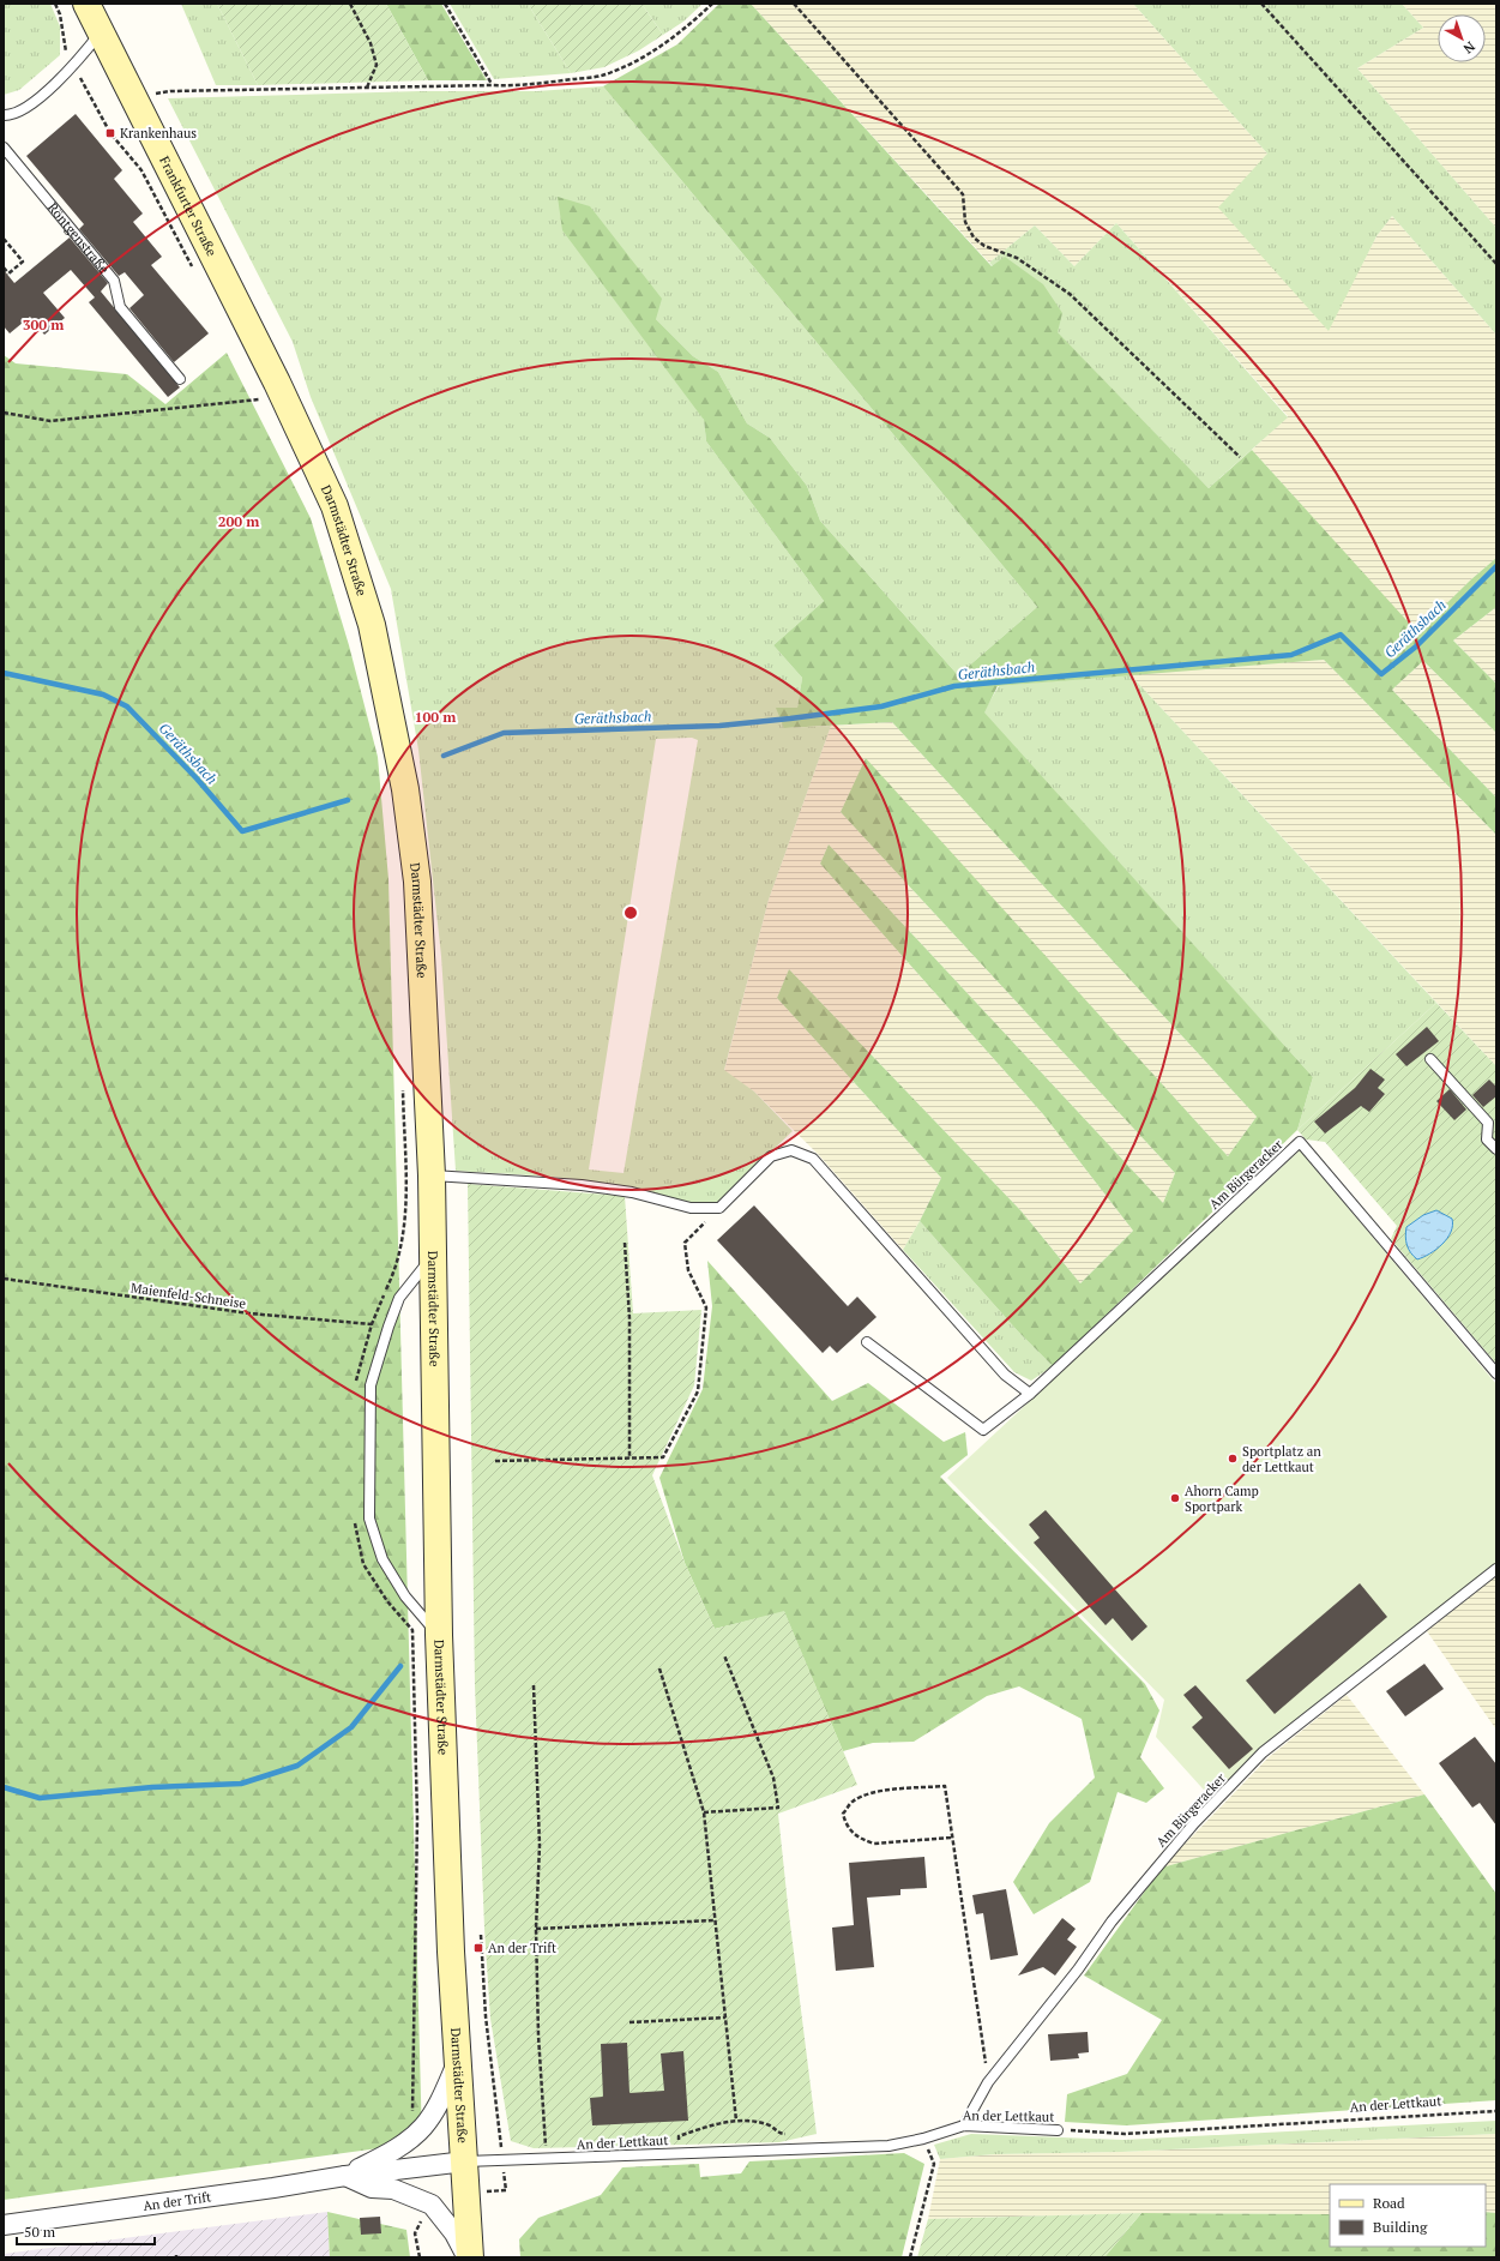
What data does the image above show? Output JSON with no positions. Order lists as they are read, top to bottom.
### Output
{
  "streets": {
    "main road": ["Frankfurter Straße", "Darmstädter Straße"],
    "street": ["An der Trift"],
    "lane": ["Röntgenstraße", "Am Bürgeracker", "An der Lettkaut"],
    "path": ["Maienfeld-Schneise"]
  },
  "crossings": [
    ["Frankfurter Straße", "Darmstädter Straße"],
    ["Darmstädter Straße", "An der Lettkaut"],
    ["Darmstädter Straße", "An der Trift"],
    ["Am Bürgeracker", "An der Lettkaut"],
    ["An der Lettkaut", "An der Trift"]
  ],
  "water": ["Geräthsbach"],
  "places": {
    "transit": ["Krankenhaus", "An der Trift"],
    "other": ["Sportplatz an der Lettkaut", "Ahorn Camp Sportpark"]
  },
  "legend": ["Road", "Building"],
  "scale_bar": "50 m",
  "north": "bottom right",
  "rings": ["300 m", "200 m", "100 m"]
}
